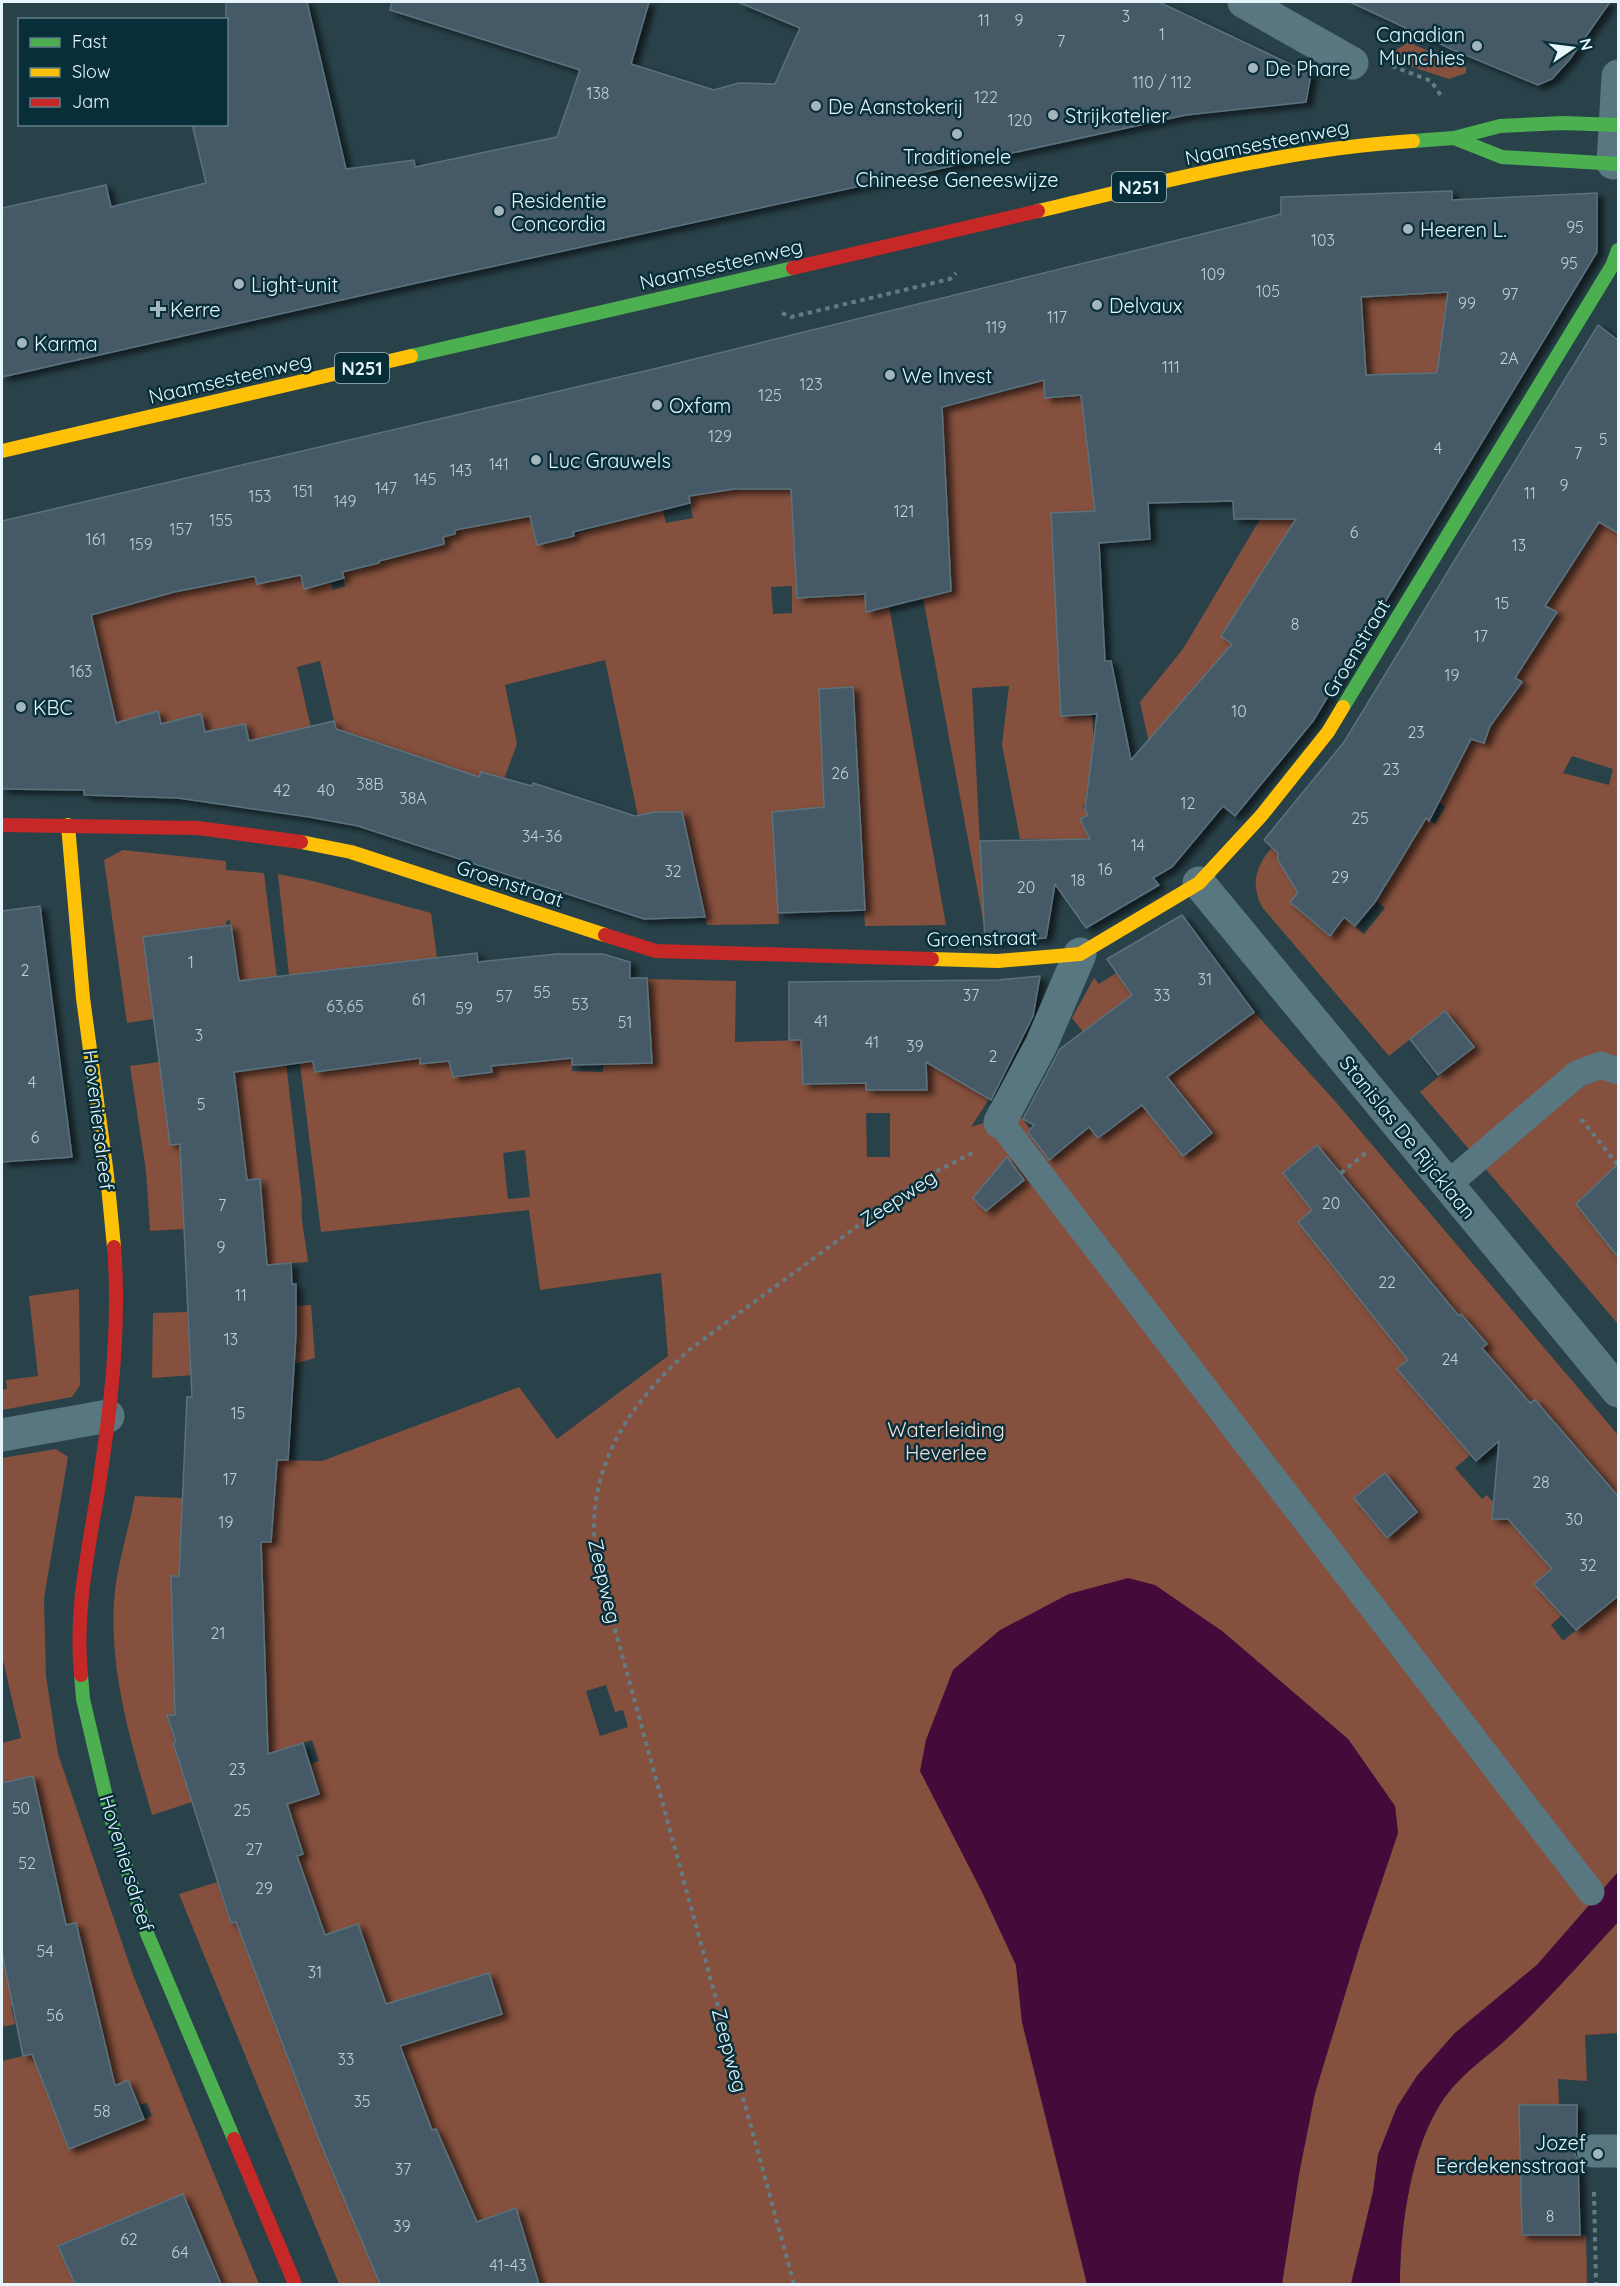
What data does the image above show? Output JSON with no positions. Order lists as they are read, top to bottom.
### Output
{
  "streets": {
    "street": [
      "Naamsesteenweg",
      "N251",
      "Groenstraat",
      "Hoveniersdreef",
      "Stanislas De Rijcklaan"
    ],
    "path": ["Zeepweg"]
  },
  "crossings": [
    ["Groenstraat", "Hoveniersdreef"],
    ["Groenstraat", "Stanislas De Rijcklaan"]
  ],
  "parks": ["Waterleiding Heverlee"],
  "places": {
    "other": [
      "Canadian Munchies",
      "De Phare",
      "De Aanstokerij",
      "Strijkatelier",
      "Traditionele Chineese Geneeswijze",
      "Residentie Concordia",
      "Heeren L.",
      "Light-unit",
      "Delvaux",
      "Karma",
      "We Invest",
      "Oxfam",
      "Luc Grauwels",
      "KBC",
      "Jozef Eerdekensstraat"
    ],
    "health": ["Kerre"]
  },
  "house_numbers": [
    "3",
    "11",
    "9",
    "1",
    "7",
    "110 / 112",
    "138",
    "122",
    "120",
    "95",
    "103",
    "95",
    "109",
    "105",
    "97",
    "99",
    "117",
    "119",
    "2A",
    "111",
    "123",
    "125",
    "129",
    "5",
    "4",
    "7",
    "141",
    "143",
    "145",
    "9",
    "147",
    "151",
    "11",
    "153",
    "149",
    "121",
    "155",
    "157",
    "6",
    "161",
    "159",
    "13",
    "15",
    "8",
    "17",
    "163",
    "19",
    "10",
    "23",
    "23",
    "26",
    "38B",
    "42",
    "40",
    "38A",
    "12",
    "25",
    "34-36",
    "14",
    "16",
    "32",
    "29",
    "18",
    "20",
    "1",
    "2",
    "31",
    "55",
    "37",
    "33",
    "57",
    "61",
    "53",
    "63,65",
    "59",
    "41",
    "51",
    "3",
    "41",
    "39",
    "2",
    "4",
    "5",
    "6",
    "20",
    "7",
    "9",
    "22",
    "11",
    "13",
    "24",
    "15",
    "17",
    "28",
    "30",
    "19",
    "32",
    "21",
    "23",
    "50",
    "25",
    "27",
    "52",
    "29",
    "54",
    "31",
    "56",
    "33",
    "35",
    "58",
    "37",
    "8",
    "39",
    "62",
    "64",
    "41-43"
  ],
  "legend": ["Fast", "Slow", "Jam"],
  "north": "right"
}
